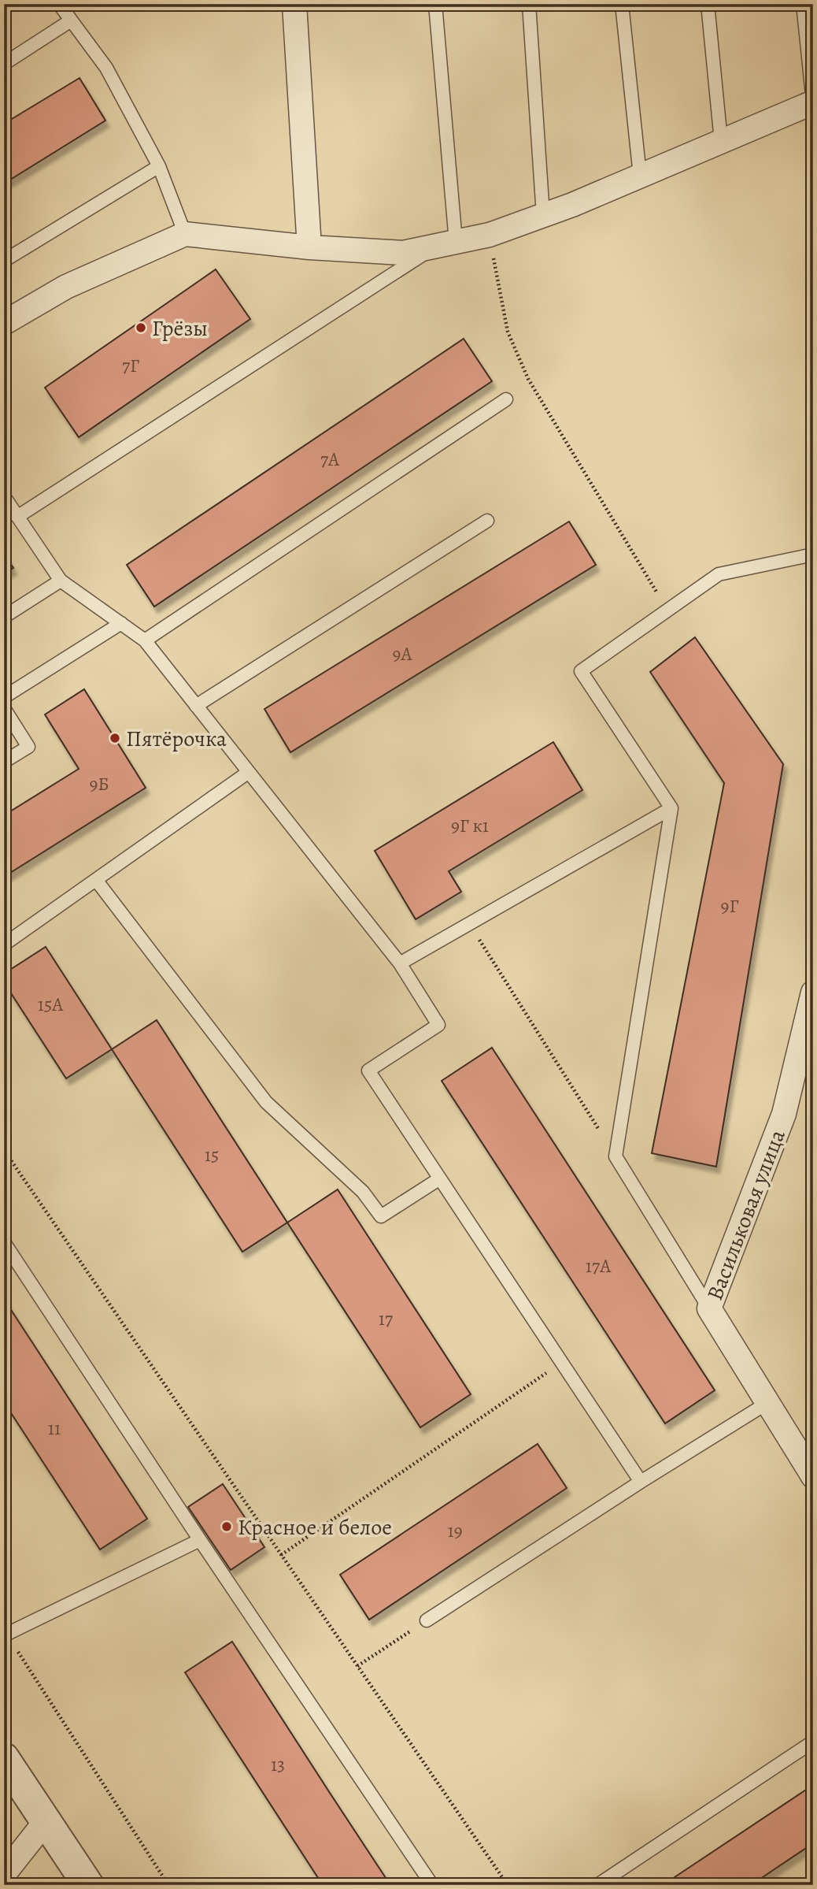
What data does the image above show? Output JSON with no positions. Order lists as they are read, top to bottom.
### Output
{
  "streets": {
    "street": ["Васильковая улица"]
  },
  "places": ["Грёзы", "Пятёрочка", "Красное и белое"],
  "house_numbers": [
    "7Г",
    "7А",
    "9А",
    "9Б",
    "9Г к1",
    "9Г",
    "15А",
    "15",
    "17А",
    "17",
    "11",
    "19",
    "13"
  ]
}
